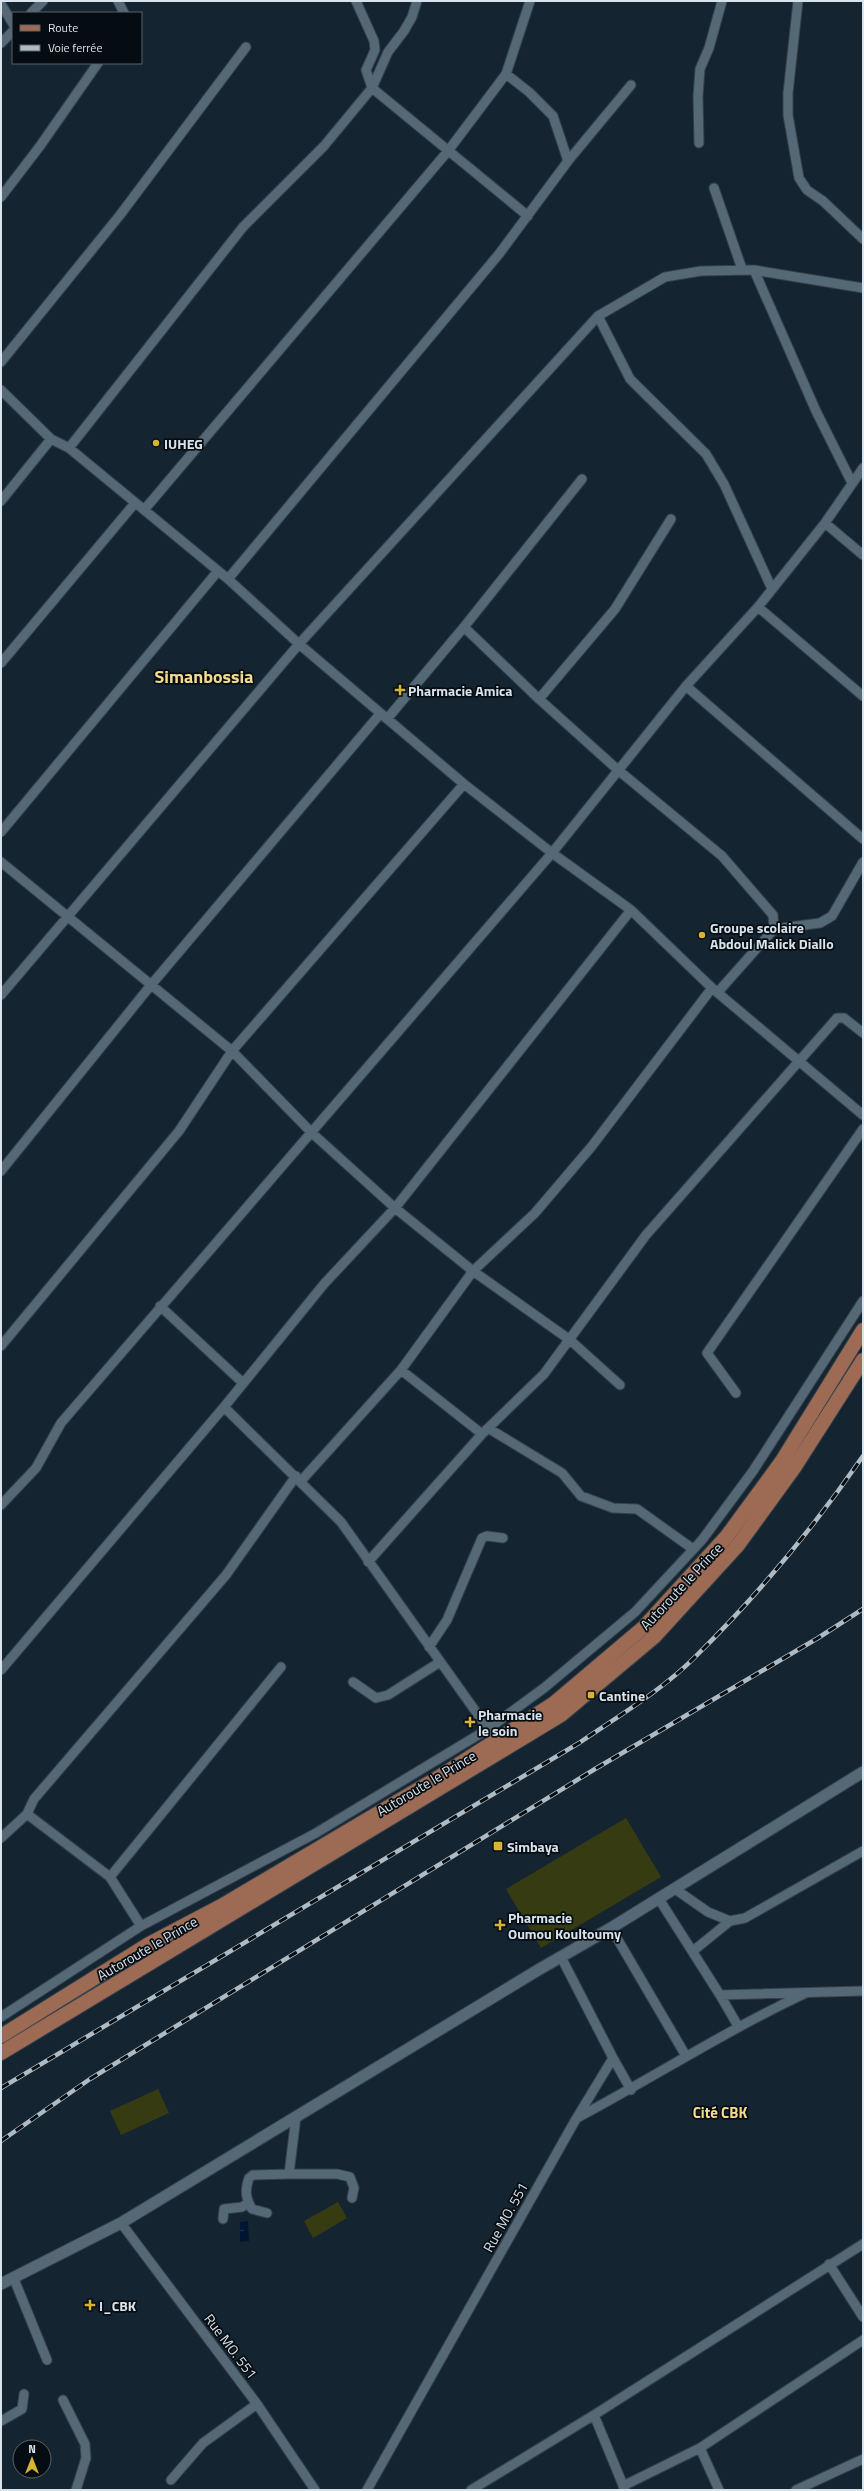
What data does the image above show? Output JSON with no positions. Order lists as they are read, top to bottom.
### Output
{
  "streets": {
    "main road": ["Autoroute le Prince"],
    "street": ["Rue MO. 551"]
  },
  "districts": ["Simanbossia", "Cité CBK"],
  "places": {
    "other": ["IUHEG", "Groupe scolaire Abdoul Malick Diallo"],
    "health": [
      "Pharmacie Amica",
      "Pharmacie le soin",
      "Pharmacie Oumou Koultoumy",
      "I_CBK"
    ],
    "transit": ["Cantine", "Simbaya"]
  },
  "legend": ["Route", "Voie ferrée"],
  "north": "top"
}
